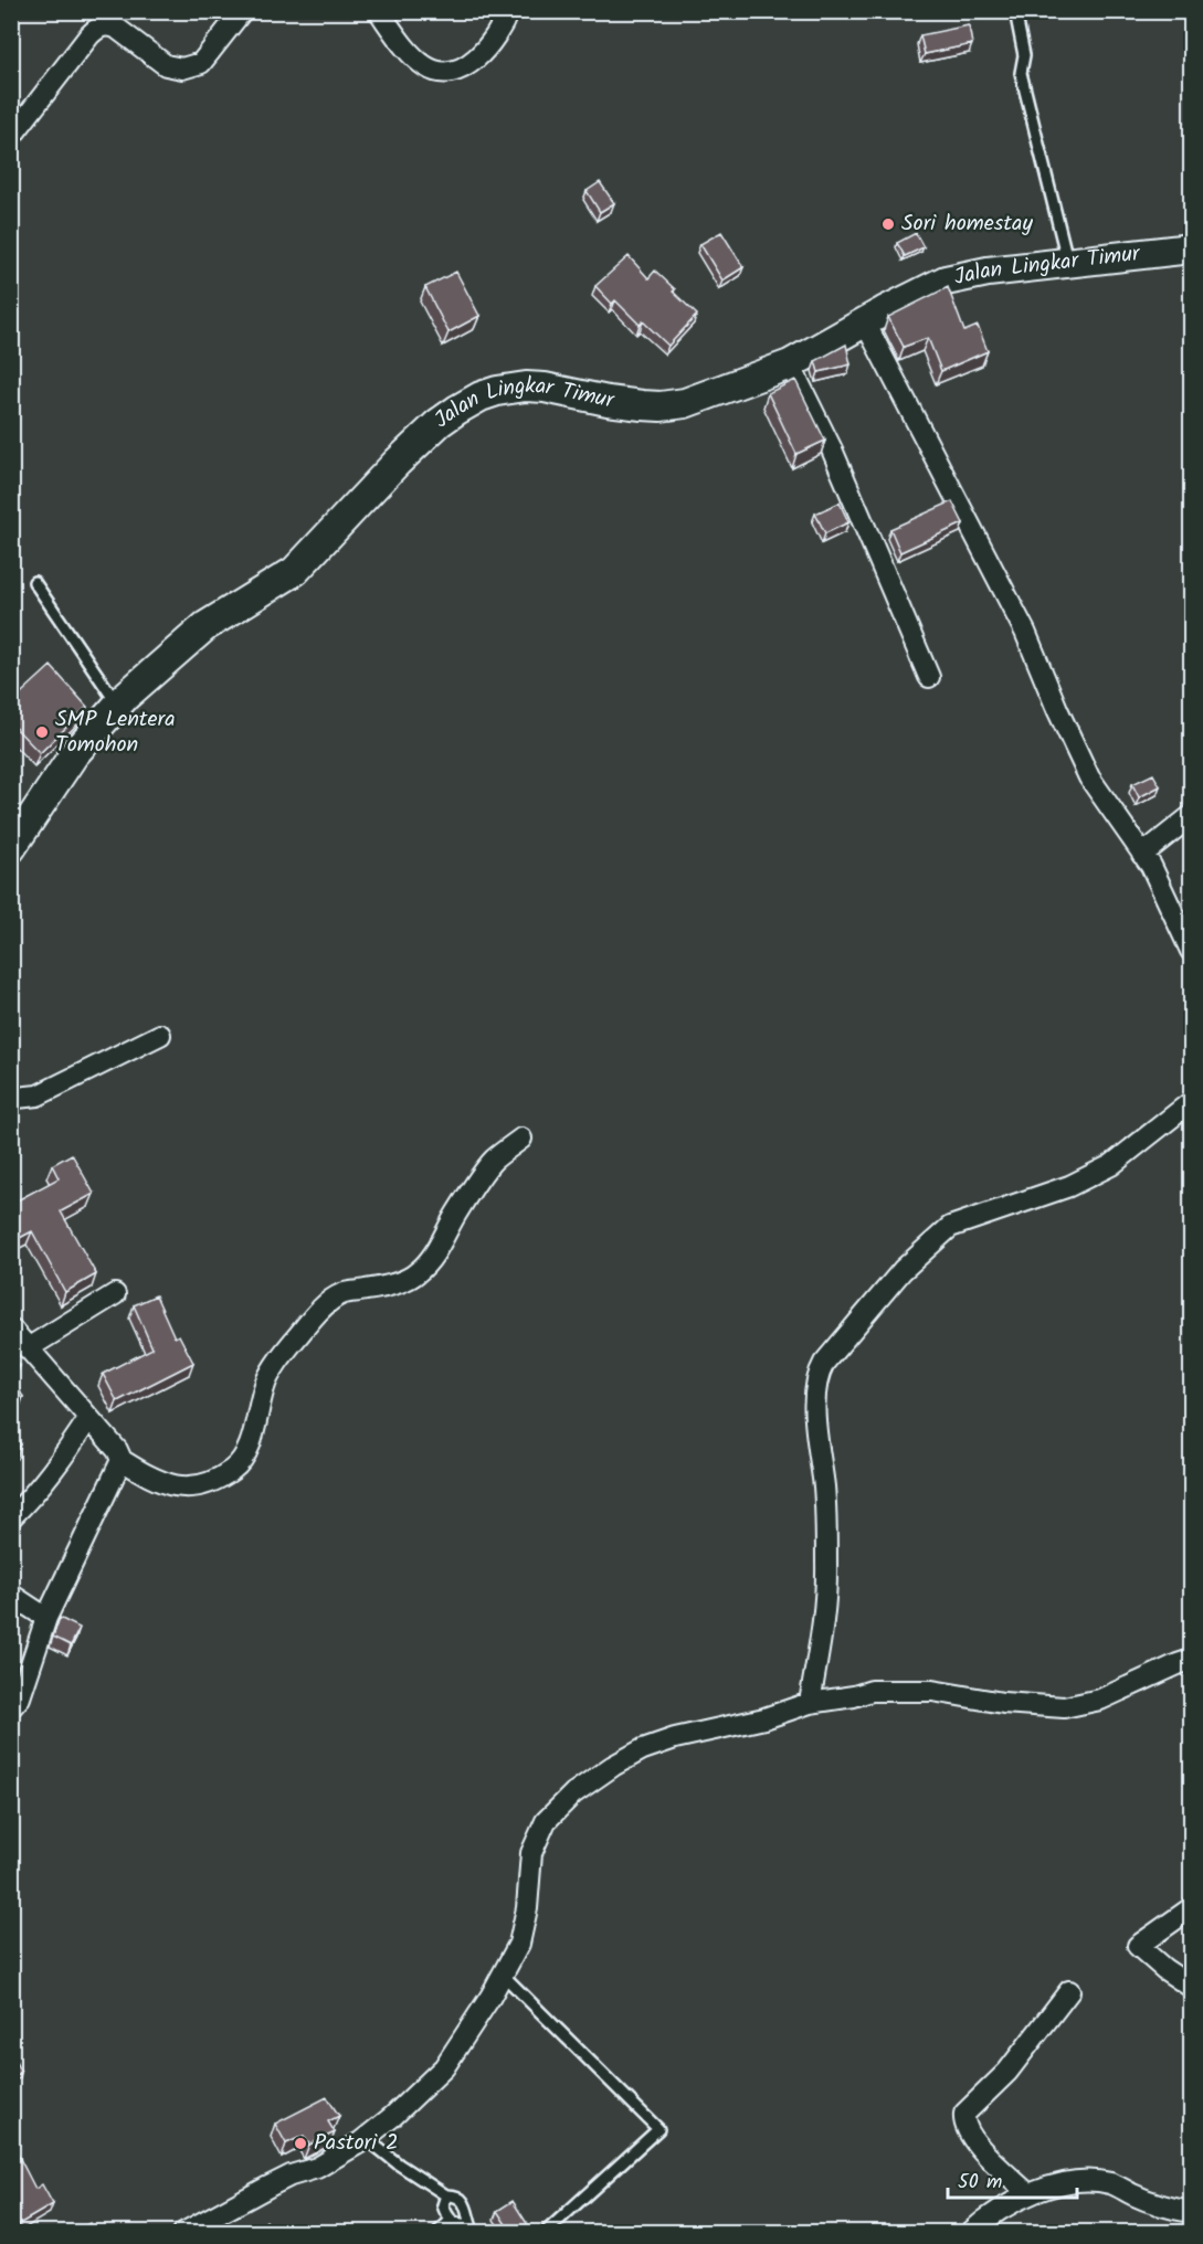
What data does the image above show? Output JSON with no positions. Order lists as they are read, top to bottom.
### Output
{
  "streets": {
    "main road": ["Jalan Lingkar Timur"]
  },
  "places": ["Sori homestay", "SMP Lentera Tomohon", "Pastori 2"],
  "scale_bar": "50 m"
}
